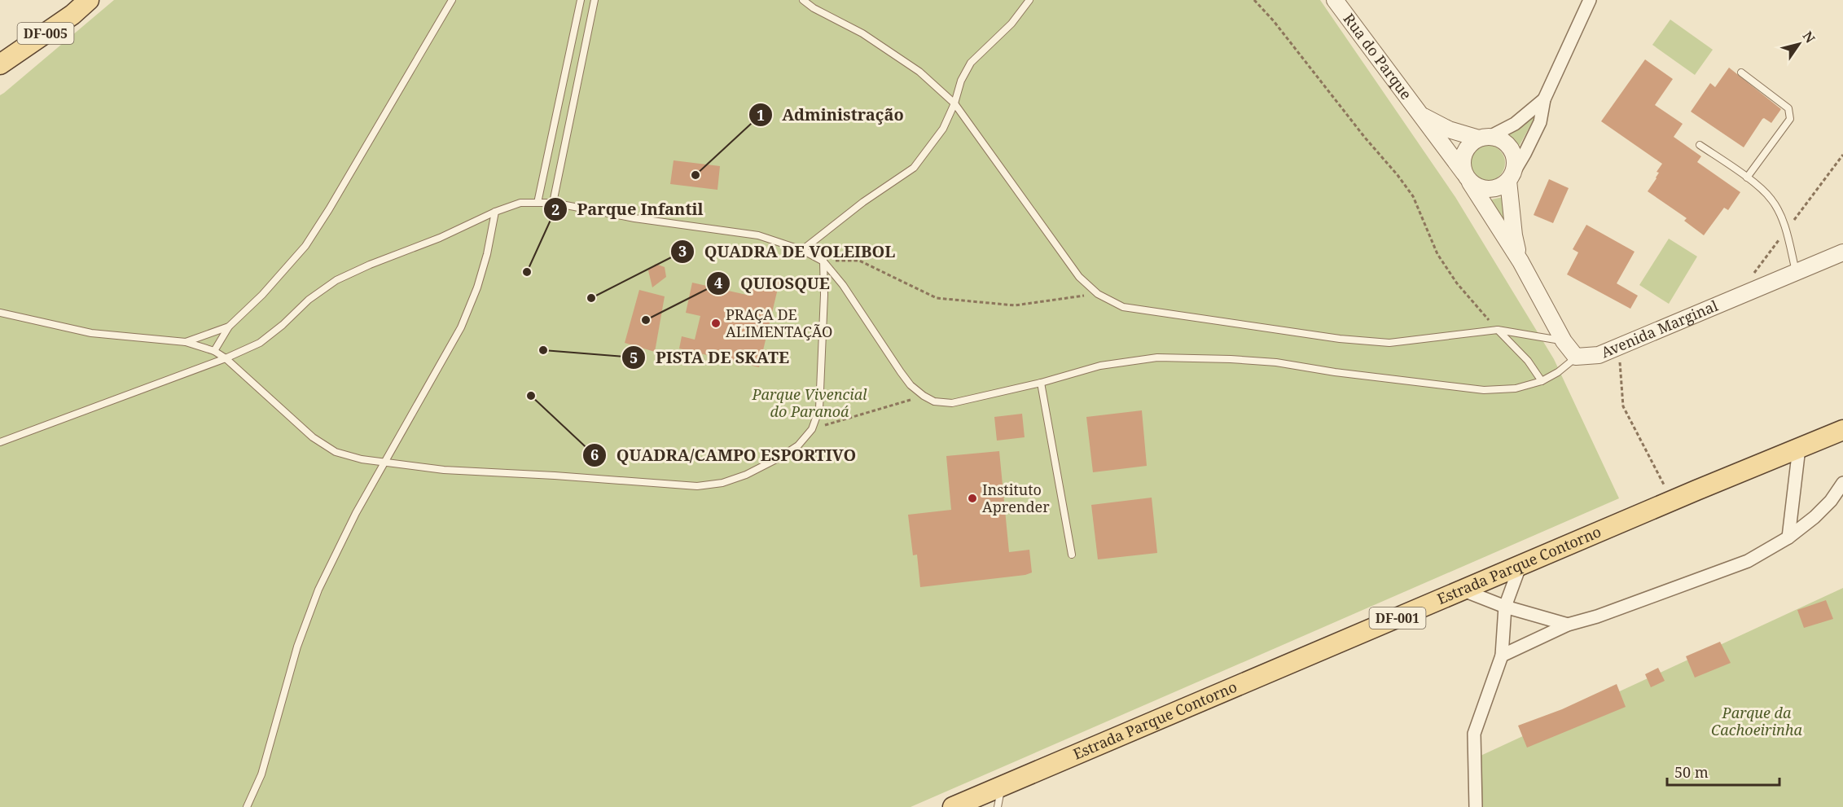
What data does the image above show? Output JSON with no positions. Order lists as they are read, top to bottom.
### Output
{
  "streets": {
    "main road": ["DF-005", "Estrada Parque Contorno", "DF-001"],
    "street": ["Rua do Parque", "Avenida Marginal"]
  },
  "parks": ["Parque Vivencial do Paranoá", "Parque da Cachoeirinha"],
  "places": [
    "Administração",
    "Parque Infantil",
    "QUADRA DE VOLEIBOL",
    "QUIOSQUE",
    "PRAÇA DE ALIMENTAÇÃO",
    "PISTA DE SKATE",
    "QUADRA/CAMPO ESPORTIVO",
    "Instituto Aprender"
  ],
  "scale_bar": "50 m",
  "north": "top right"
}
